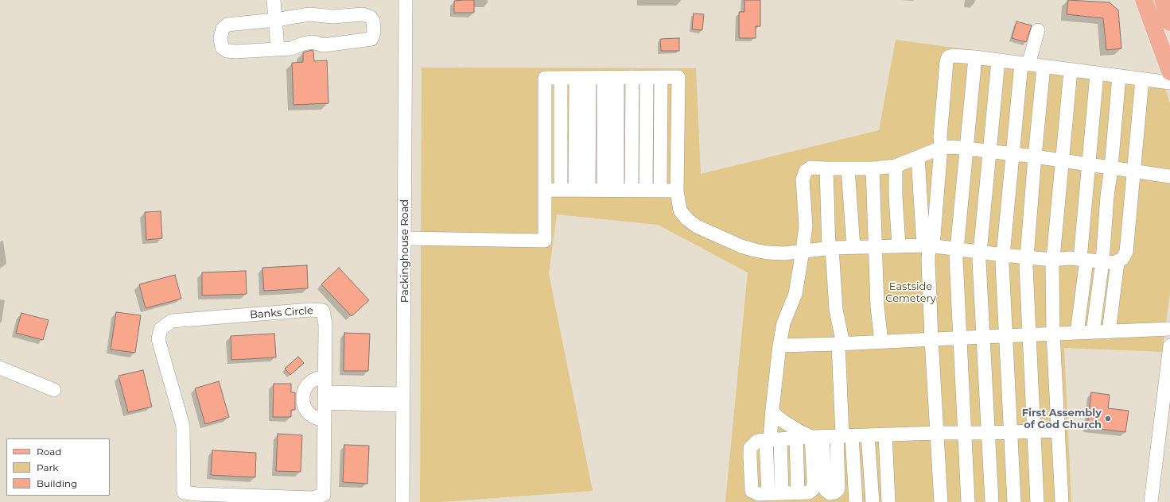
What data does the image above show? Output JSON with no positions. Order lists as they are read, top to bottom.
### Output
{
  "streets": {
    "street": ["Packinghouse Road", "Banks Circle"]
  },
  "parks": ["Eastside Cemetery"],
  "places": ["First Assembly of God Church"],
  "legend": ["Road", "Park", "Building"]
}
